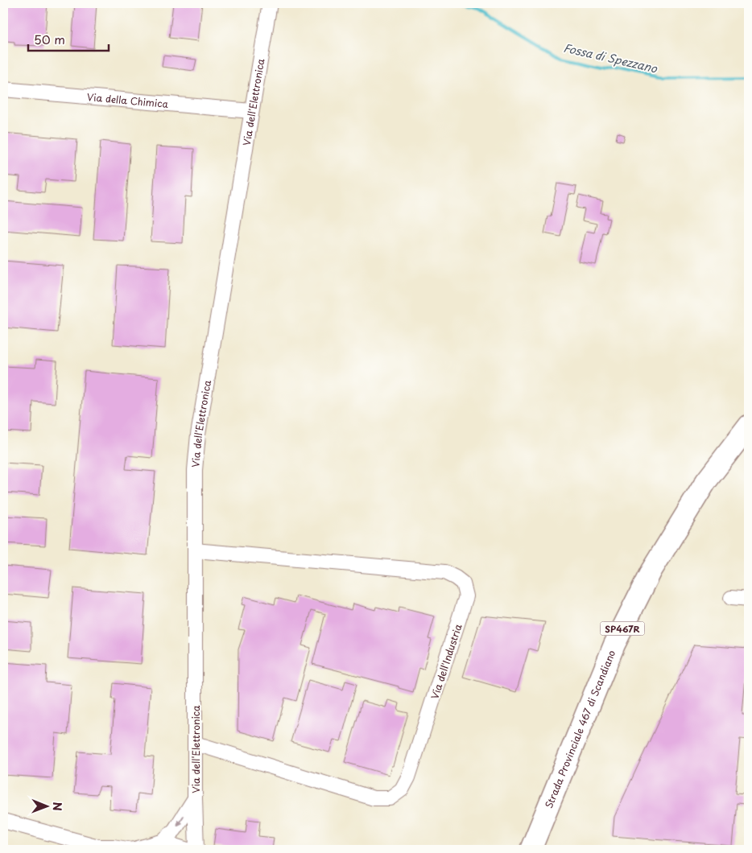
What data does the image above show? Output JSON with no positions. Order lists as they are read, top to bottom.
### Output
{
  "streets": {
    "highway": ["SP467R", "Strada Provinciale 467 di Scandiano"],
    "street": ["Via della Chimica", "Via dell'Elettronica", "Via dell'Industria"]
  },
  "crossings": [
    ["Via della Chimica", "Via dell'Elettronica"],
    ["Via dell'Elettronica", "Via dell'Industria"]
  ],
  "water": ["Fossa di Spezzano"],
  "scale_bar": "50 m",
  "north": "right"
}
